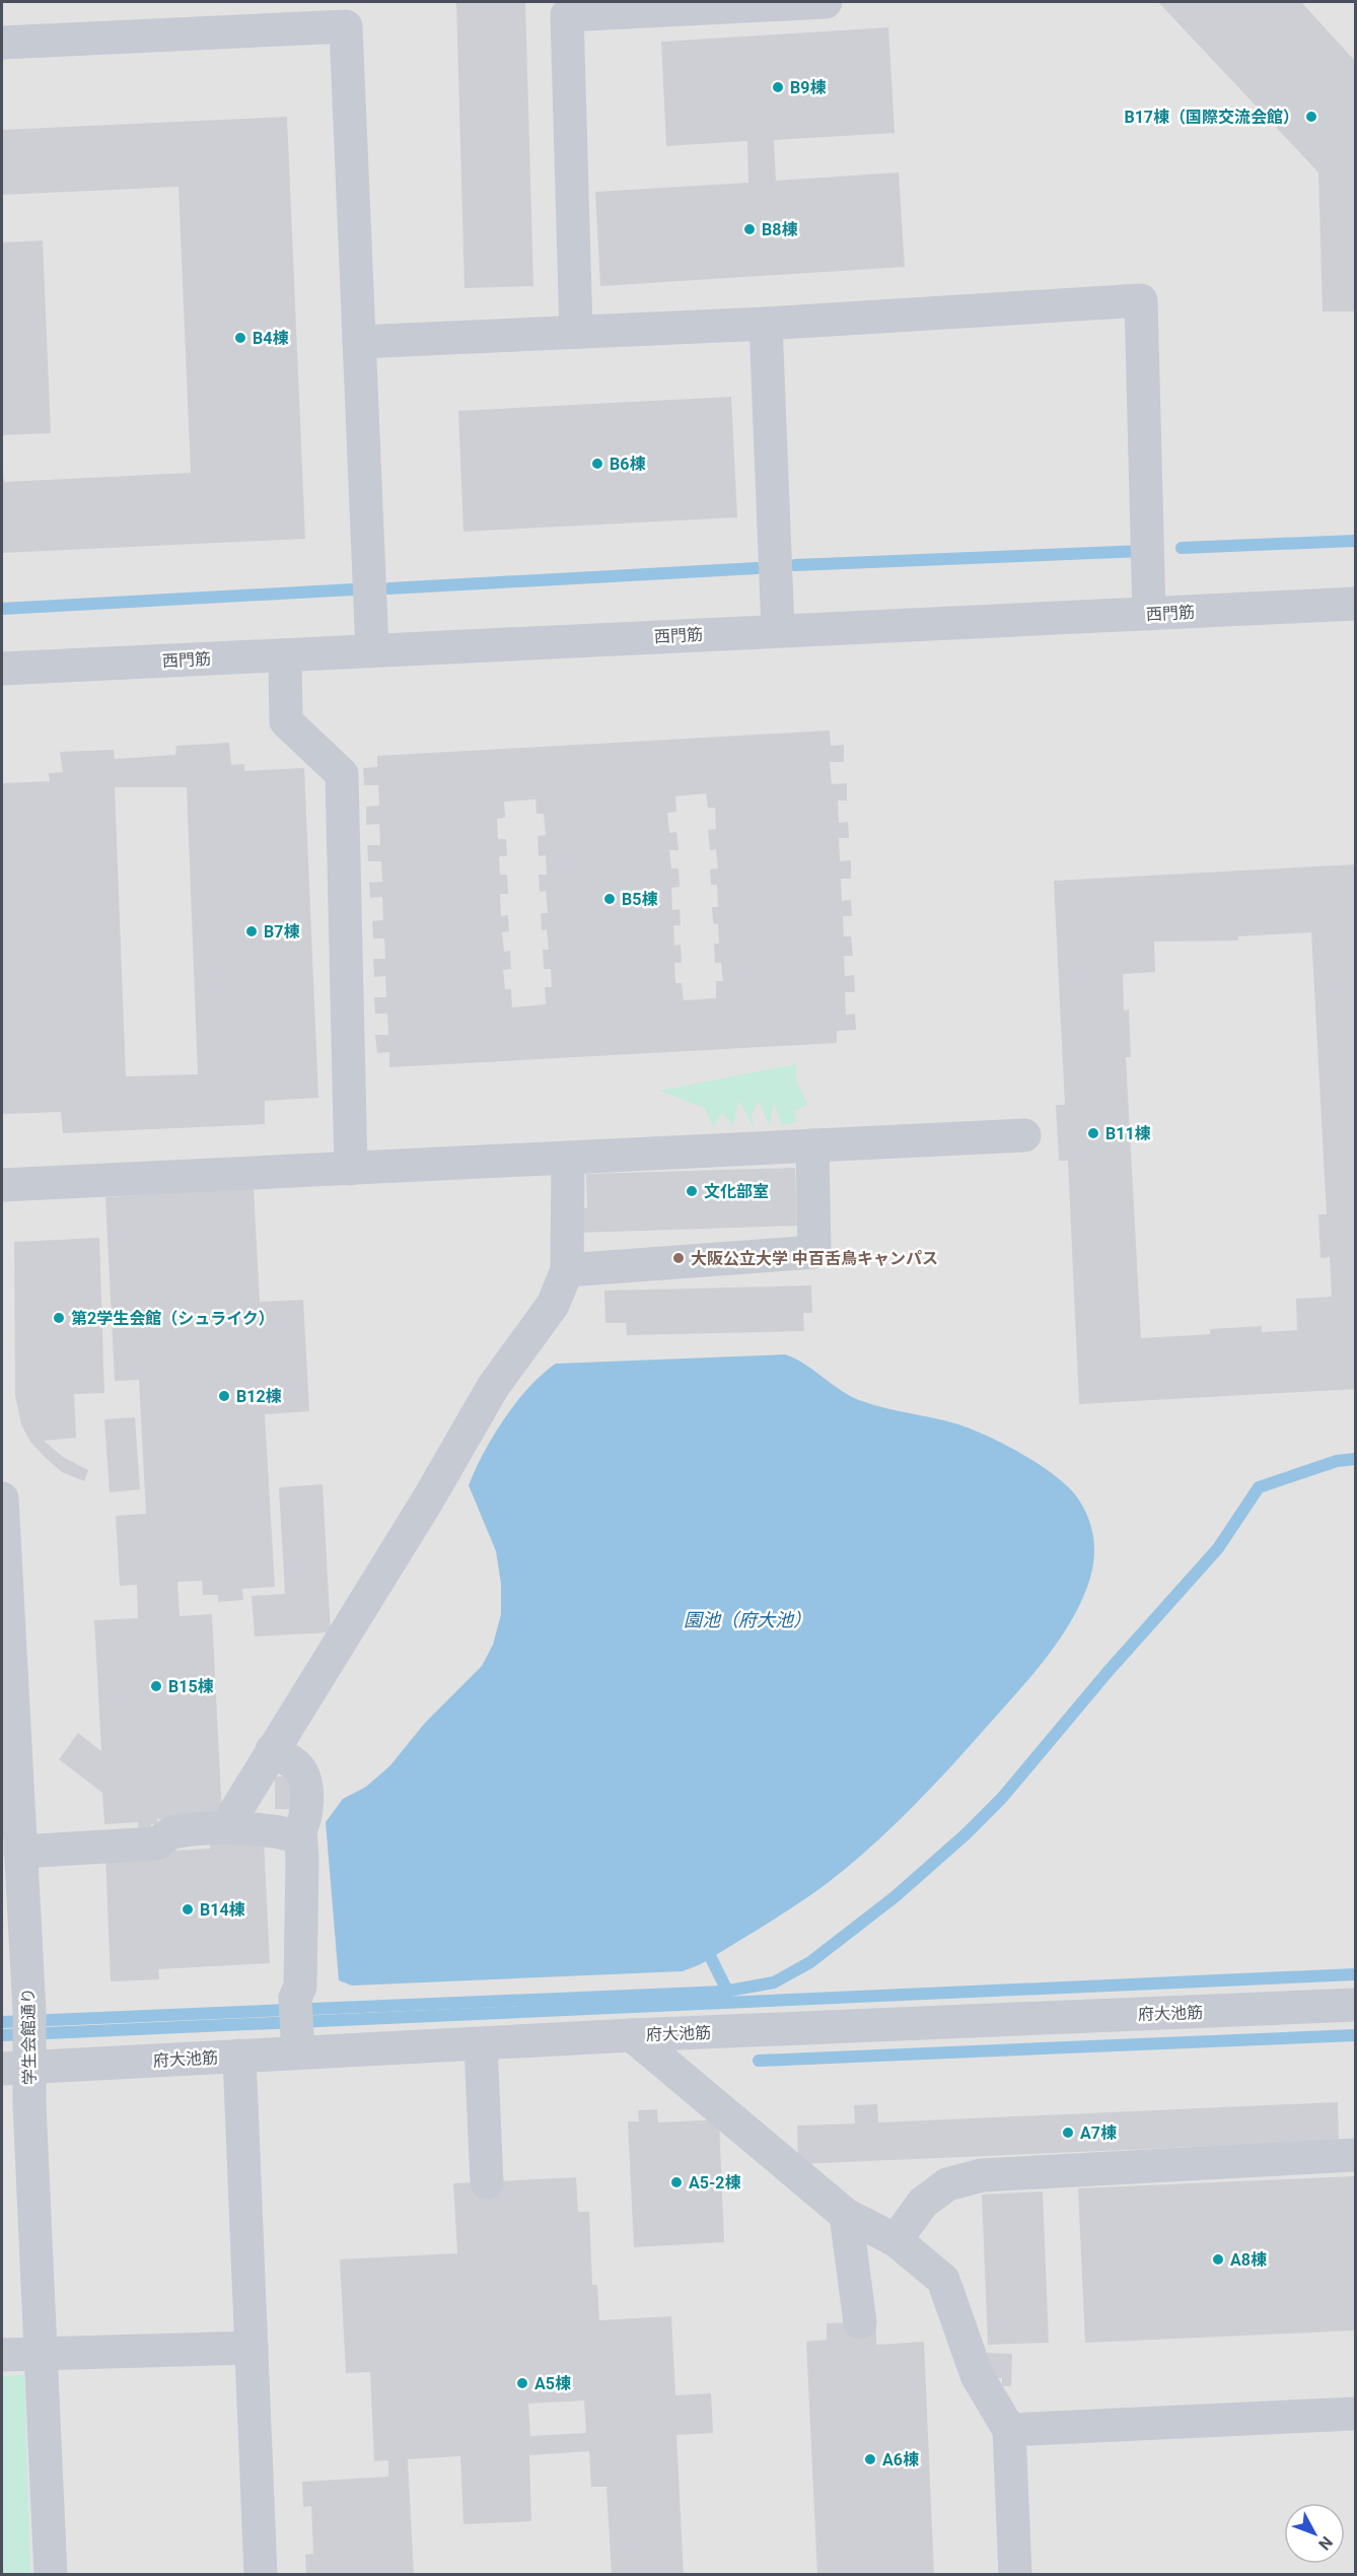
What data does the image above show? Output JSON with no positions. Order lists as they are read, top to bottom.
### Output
{
  "streets": {
    "lane": ["西門筋", "府大池筋", "学生会館通り"]
  },
  "crossings": [
    ["府大池筋", "学生会館通り"]
  ],
  "water": ["園池（府大池）"],
  "places": [
    "B9棟",
    "B17棟（国際交流会館）",
    "B8棟",
    "B4棟",
    "B6棟",
    "B5棟",
    "B7棟",
    "B11棟",
    "文化部室",
    "大阪公立大学 中百舌鳥キャンパス",
    "第2学生会館（シュライク）",
    "B12棟",
    "B15棟",
    "B14棟",
    "A7棟",
    "A5-2棟",
    "A8棟",
    "A5棟",
    "A6棟"
  ],
  "north": "bottom right"
}
